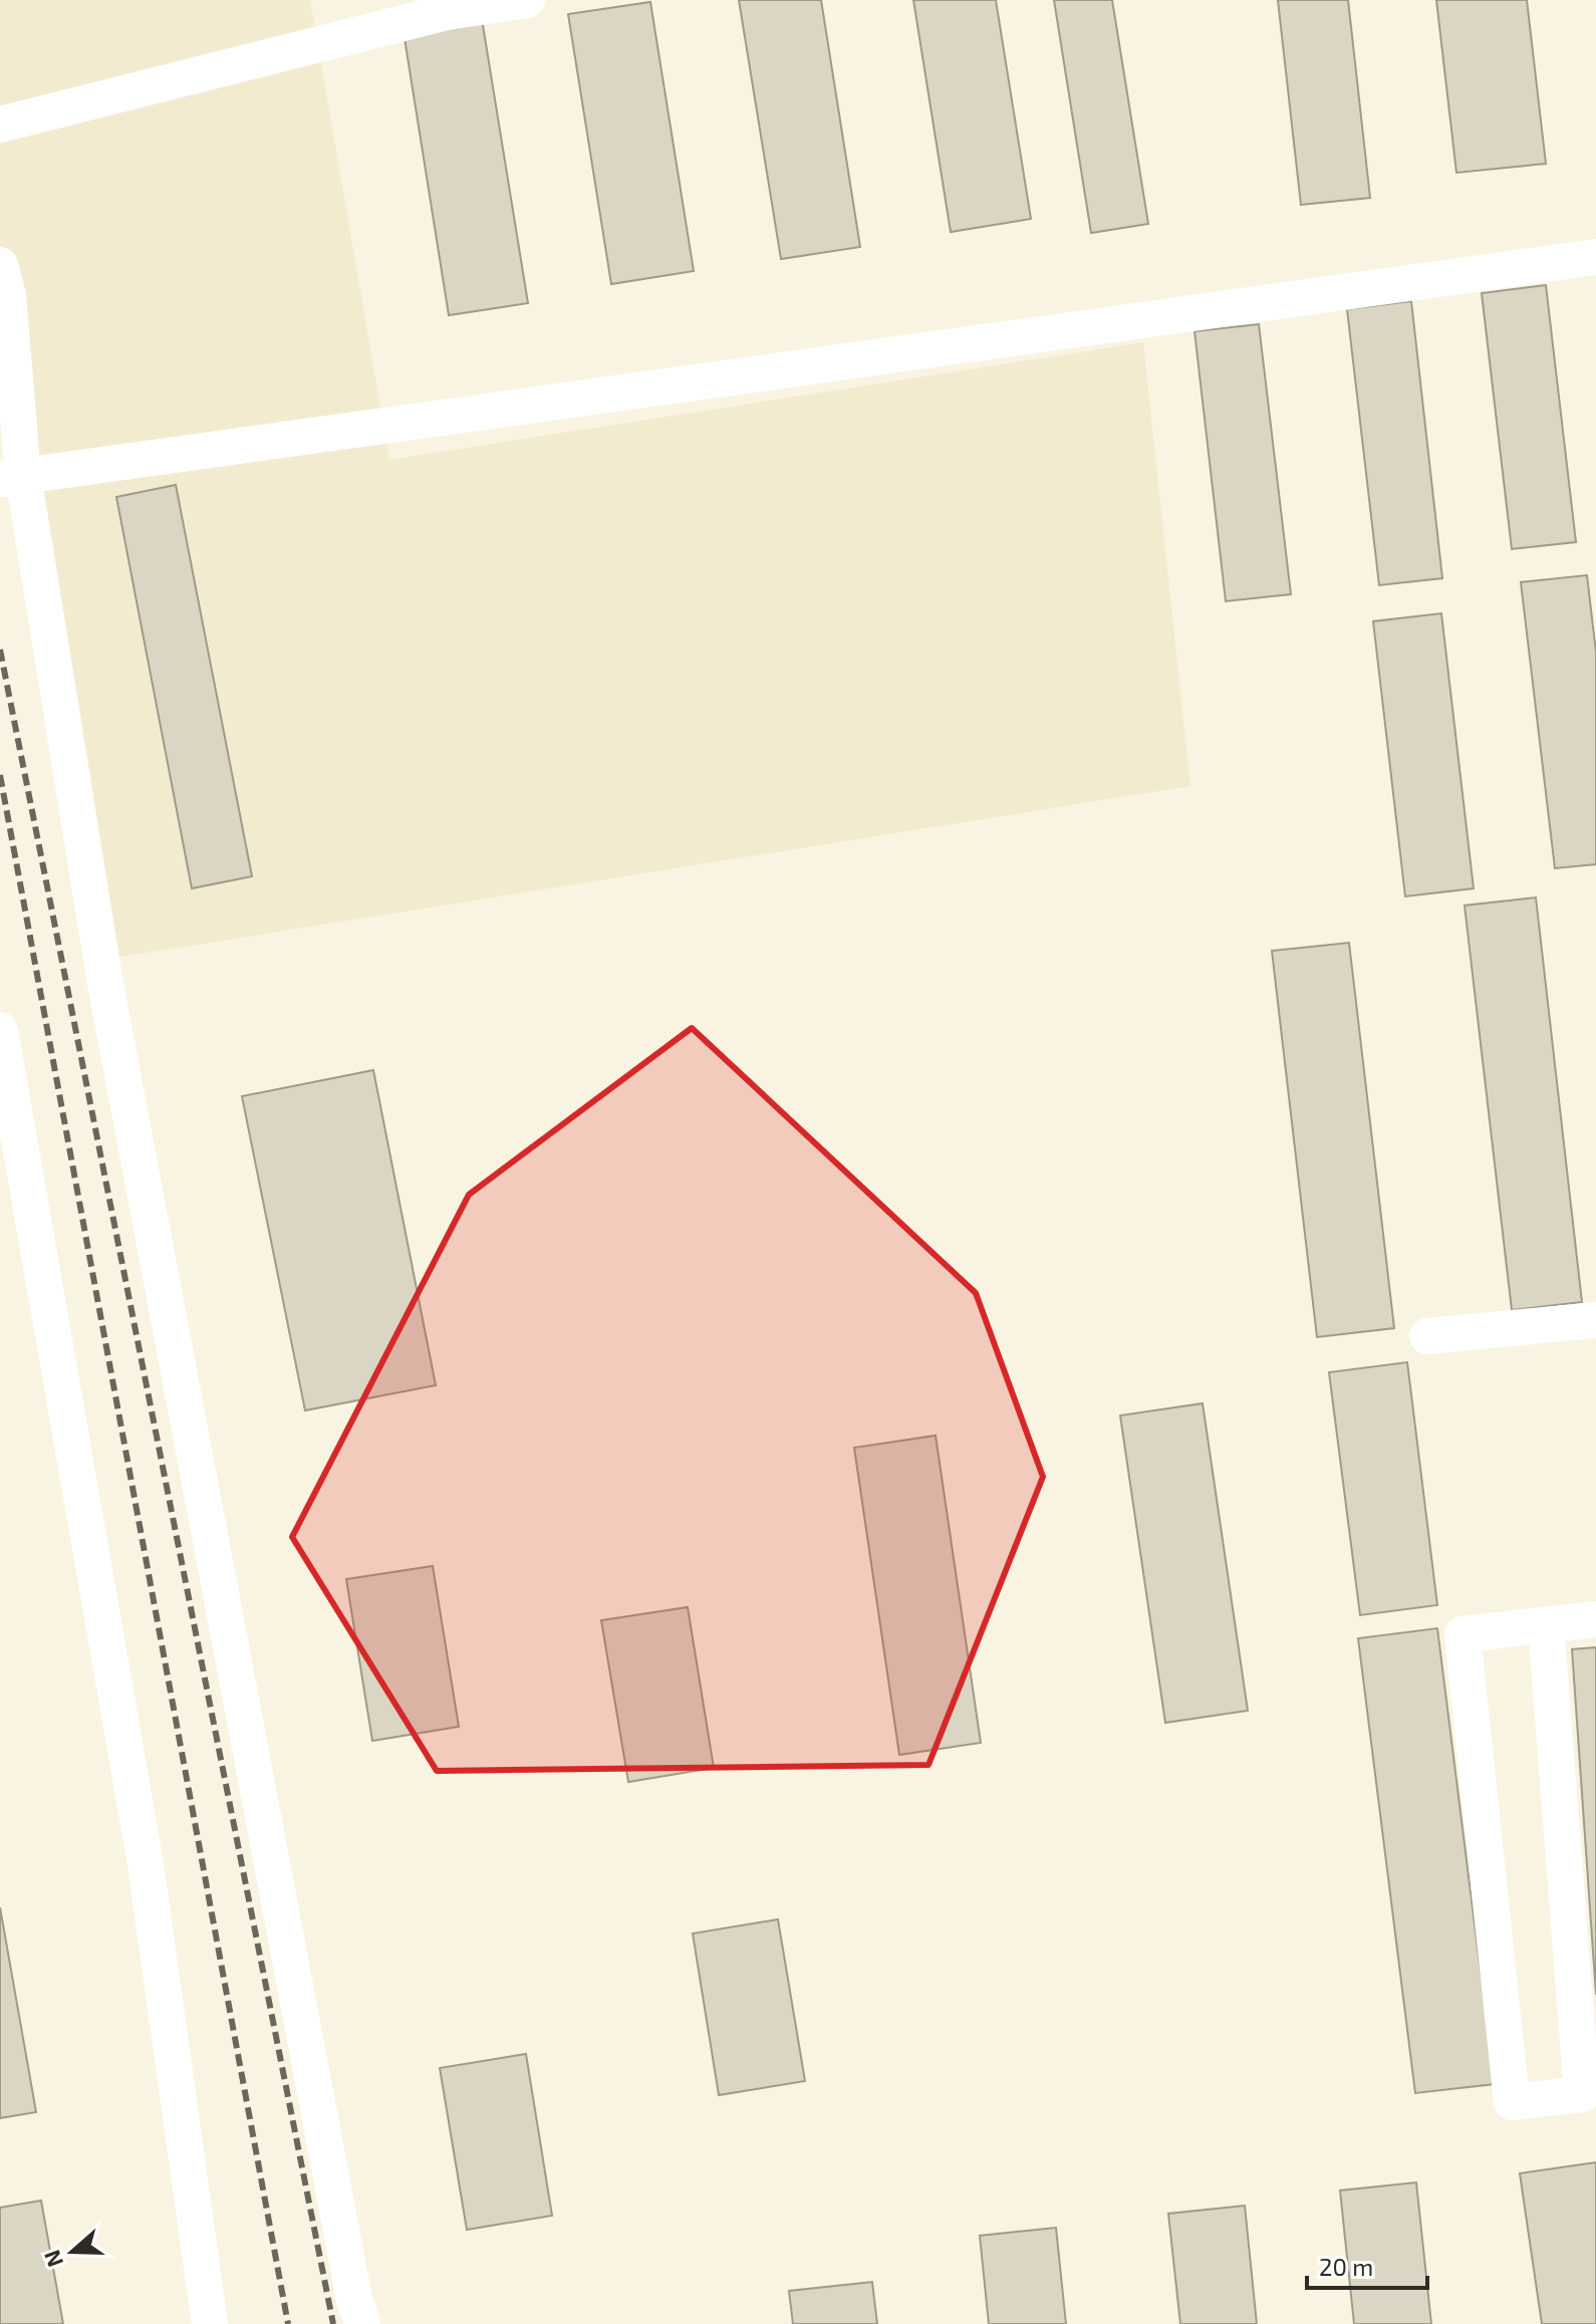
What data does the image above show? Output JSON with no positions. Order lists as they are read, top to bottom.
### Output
{
  "scale_bar": "20 m",
  "north": "left"
}
